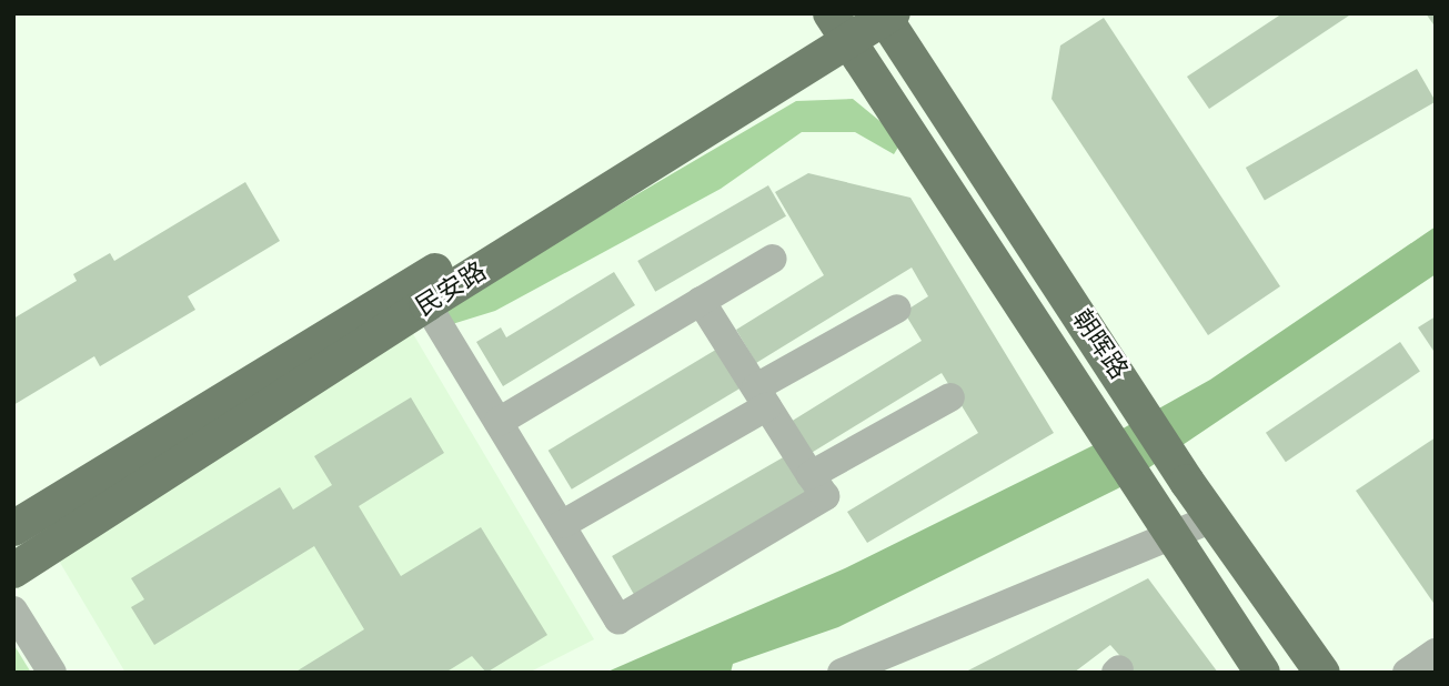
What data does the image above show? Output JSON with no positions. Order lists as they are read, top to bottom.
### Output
{
  "streets": {
    "main road": ["民安路", "朝晖路"]
  },
  "crossings": [
    ["民安路", "朝晖路"]
  ]
}
